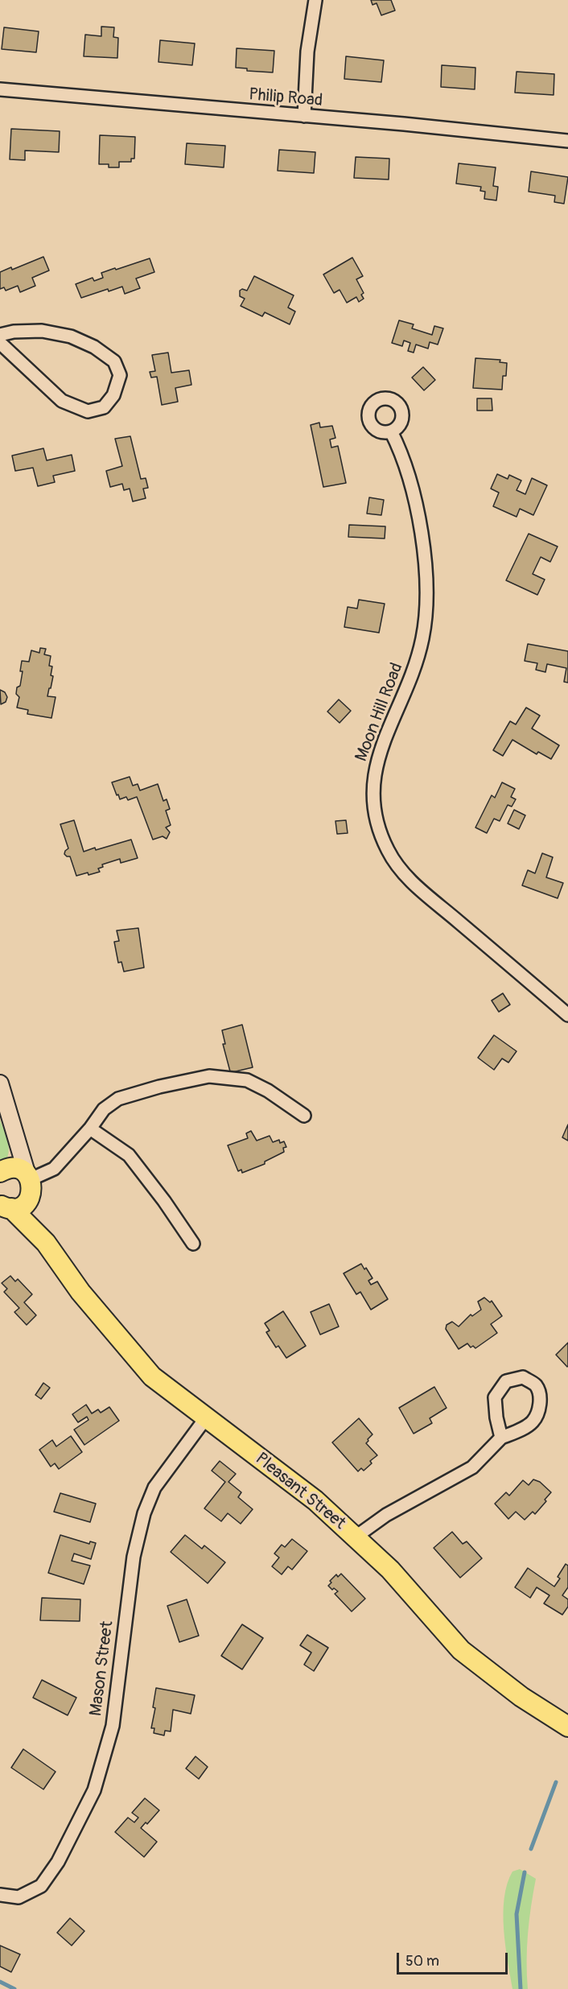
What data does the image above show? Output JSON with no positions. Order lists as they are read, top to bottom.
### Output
{
  "streets": {
    "main road": ["Pleasant Street"],
    "street": ["Philip Road", "Moon Hill Road", "Mason Street"]
  },
  "crossings": [
    ["Pleasant Street", "Mason Street"]
  ],
  "scale_bar": "50 m"
}
